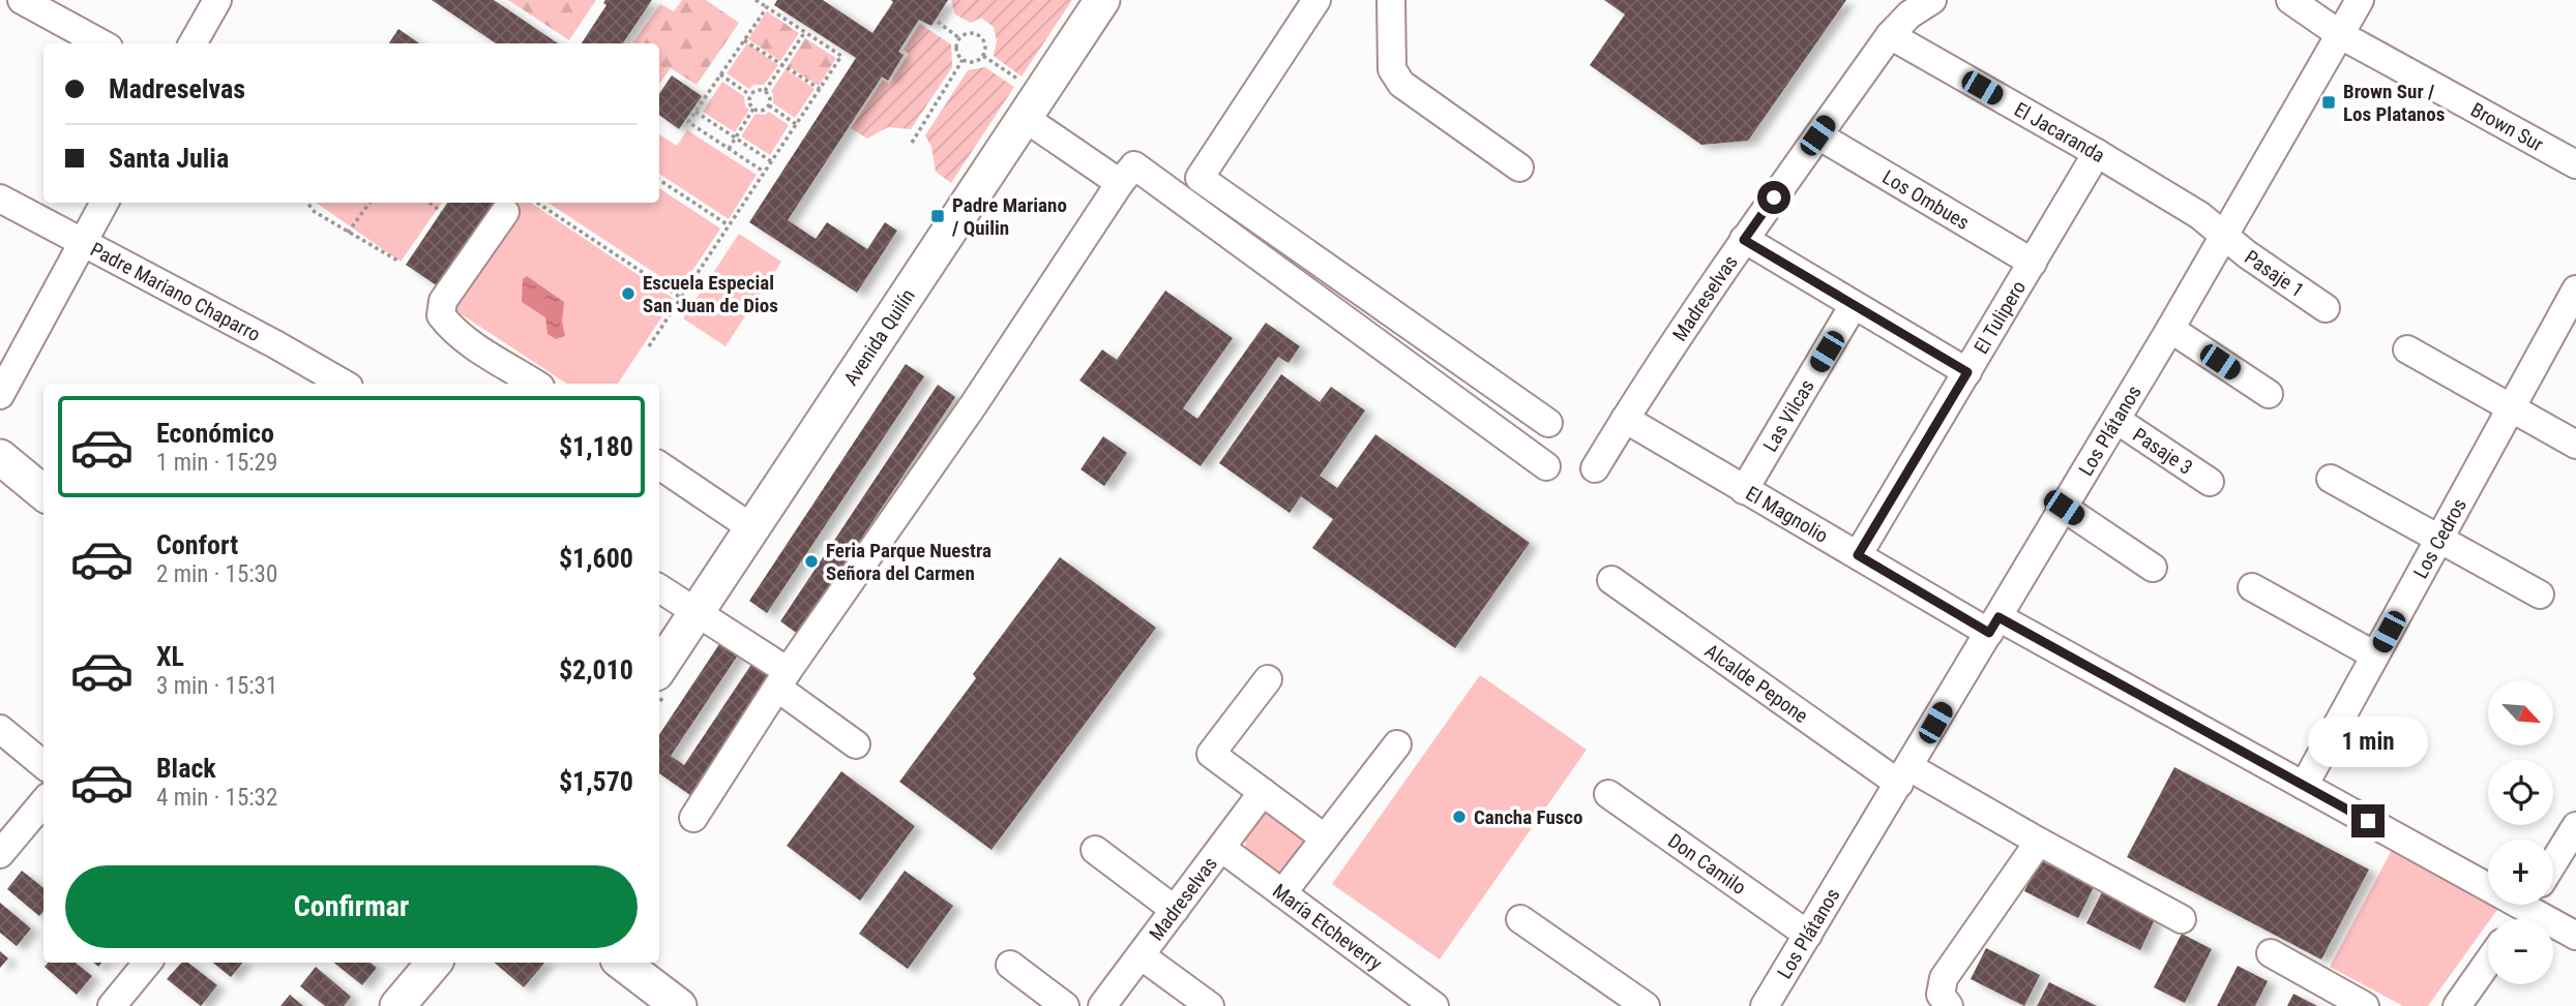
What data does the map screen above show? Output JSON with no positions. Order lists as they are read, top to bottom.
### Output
{
  "streets": {
    "main road": ["Avenida Quilín"],
    "street": [
      "Brown Sur",
      "El Jacaranda",
      "Los Ombues",
      "Pasaje 1",
      "Padre Mariano Chaparro",
      "Madreselvas",
      "El Tulipero",
      "Las Vilcas",
      "Los Plátanos",
      "Pasaje 3",
      "El Magnolio",
      "Los Cedros",
      "Alcalde Pepone",
      "Don Camilo",
      "María Etcheverry"
    ]
  },
  "crossings": [
    ["Brown Sur", "Los Plátanos"],
    ["El Jacaranda", "Pasaje 1"],
    ["El Jacaranda", "Madreselvas"],
    ["El Jacaranda", "El Tulipero"],
    ["El Jacaranda", "Los Plátanos"],
    ["Los Ombues", "Madreselvas"],
    ["Los Ombues", "El Tulipero"],
    ["Pasaje 1", "Los Plátanos"],
    ["Madreselvas", "El Magnolio"],
    ["Madreselvas", "María Etcheverry"],
    ["El Tulipero", "El Magnolio"],
    ["Las Vilcas", "El Magnolio"],
    ["Los Plátanos", "Pasaje 3"],
    ["Los Plátanos", "El Magnolio"],
    ["Los Plátanos", "Alcalde Pepone"],
    ["Los Plátanos", "Don Camilo"],
    ["El Magnolio", "Los Cedros"]
  ],
  "places": {
    "transit": ["Brown Sur / Los Platanos", "Padre Mariano / Quilin"],
    "other": ["Escuela Especial San Juan de Dios", "Feria Parque Nuestra Señora del Carmen", "Cancha Fusco"]
  },
  "north": "bottom right",
  "page": {
    "banner": ["Madreselvas", "Santa Julia"],
    "list": [
      {
        "name": "Económico",
        "note": "1 min · 15:29",
        "value": "$1,180"
      },
      {
        "name": "Confort",
        "note": "2 min · 15:30",
        "value": "$1,600"
      },
      {
        "name": "XL",
        "note": "3 min · 15:31",
        "value": "$2,010"
      },
      {
        "name": "Black",
        "note": "4 min · 15:32",
        "value": "$1,570"
      }
    ],
    "map_buttons": ["+", "−"],
    "bubble": "1 min",
    "buttons": "Confirmar"
  }
}
